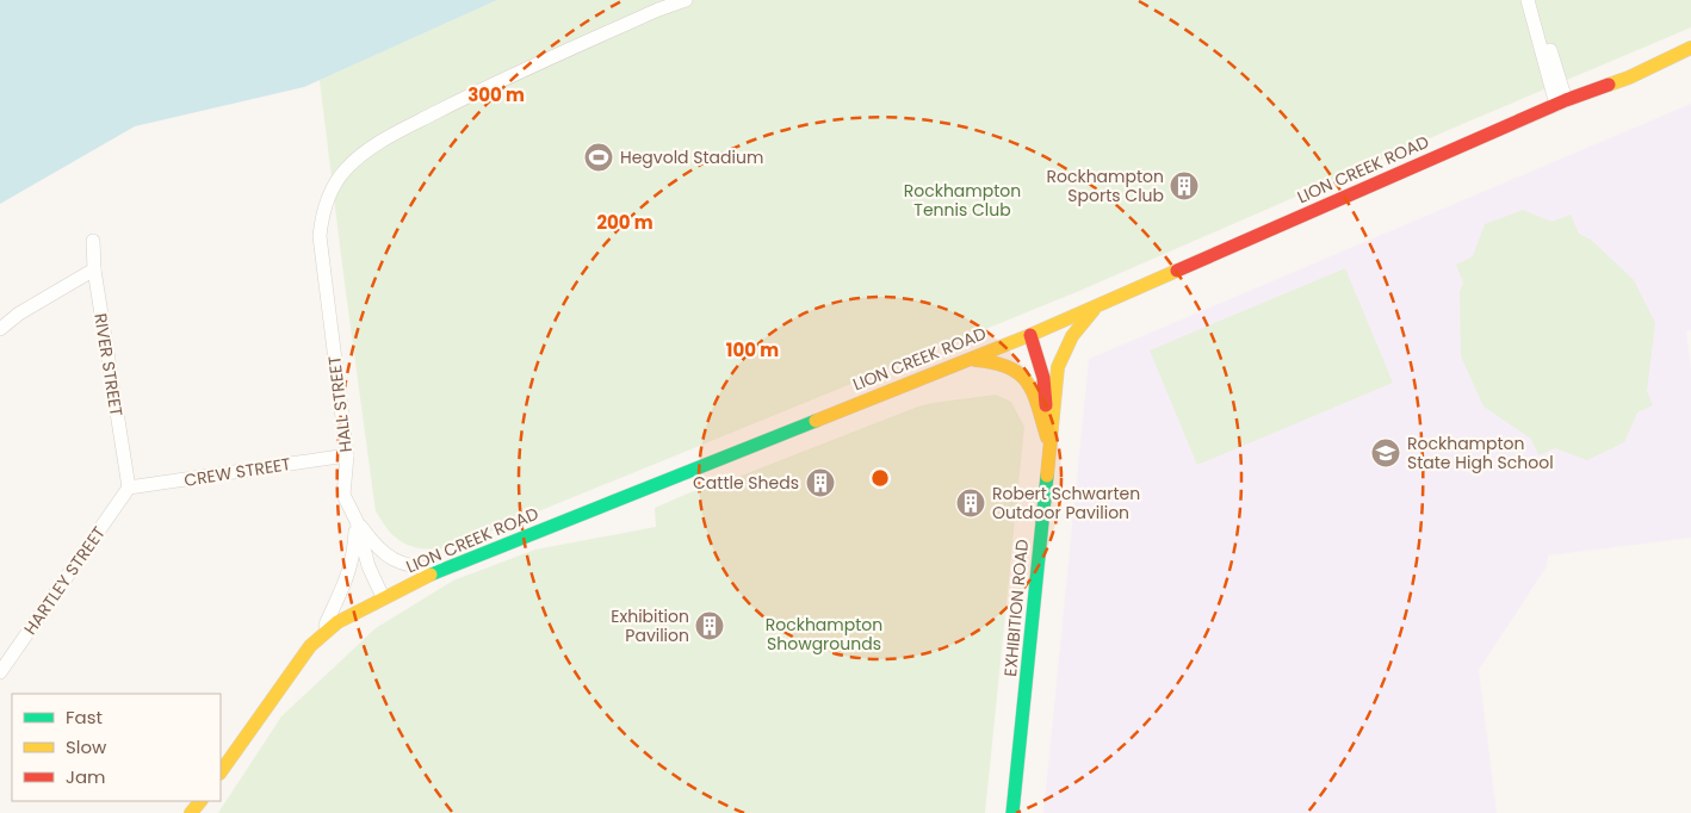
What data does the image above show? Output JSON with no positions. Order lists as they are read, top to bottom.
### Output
{
  "streets": {
    "street": [
      "LION CREEK ROAD",
      "RIVER STREET",
      "HALL STREET",
      "CREW STREET",
      "HARTLEY STREET",
      "EXHIBITION ROAD"
    ]
  },
  "crossings": [
    ["LION CREEK ROAD", "HALL STREET"],
    ["LION CREEK ROAD", "EXHIBITION ROAD"],
    ["RIVER STREET", "CREW STREET"],
    ["RIVER STREET", "HARTLEY STREET"],
    ["HALL STREET", "CREW STREET"],
    ["CREW STREET", "HARTLEY STREET"]
  ],
  "parks": ["Rockhampton Tennis Club", "Rockhampton Showgrounds"],
  "places": {
    "sports": ["Hegvold Stadium"],
    "building": [
      "Rockhampton Sports Club",
      "Cattle Sheds",
      "Robert Schwarten Outdoor Pavilion",
      "Exhibition Pavilion"
    ],
    "school or university": ["Rockhampton State High School"]
  },
  "legend": ["Fast", "Slow", "Jam"],
  "rings": ["300 m", "200 m", "100 m"]
}
